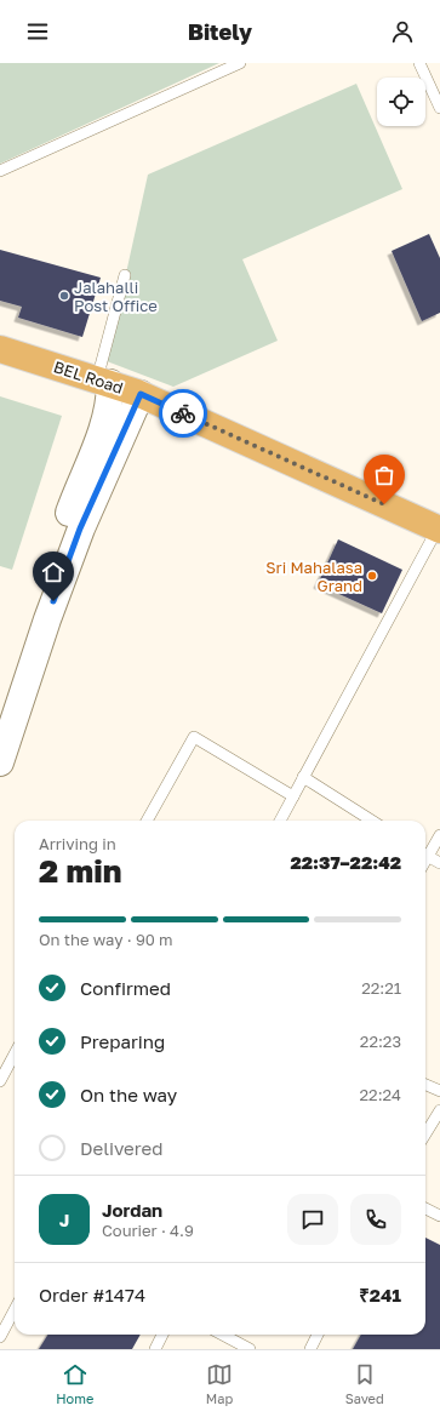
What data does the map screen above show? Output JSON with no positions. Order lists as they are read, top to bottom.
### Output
{
  "streets": {
    "main road": ["BEL Road"]
  },
  "places": ["Jalahalli Post Office", "Sri Mahalasa Grand"],
  "page": {
    "header": "Bitely",
    "heading": ["2 min", "Arriving in", "22:37–22:42"],
    "panel": [
      "Jordan",
      "Courier · 4.9",
      "Order #1474",
      "₹241"
    ],
    "bar": "On the way · 90 m",
    "list": [
      ["Confirmed", "22:21"],
      ["Preparing", "22:23"],
      ["On the way", "22:24"],
      "Delivered"
    ],
    "round": "J",
    "tabs": ["Home", "Map", "Saved"]
  }
}
